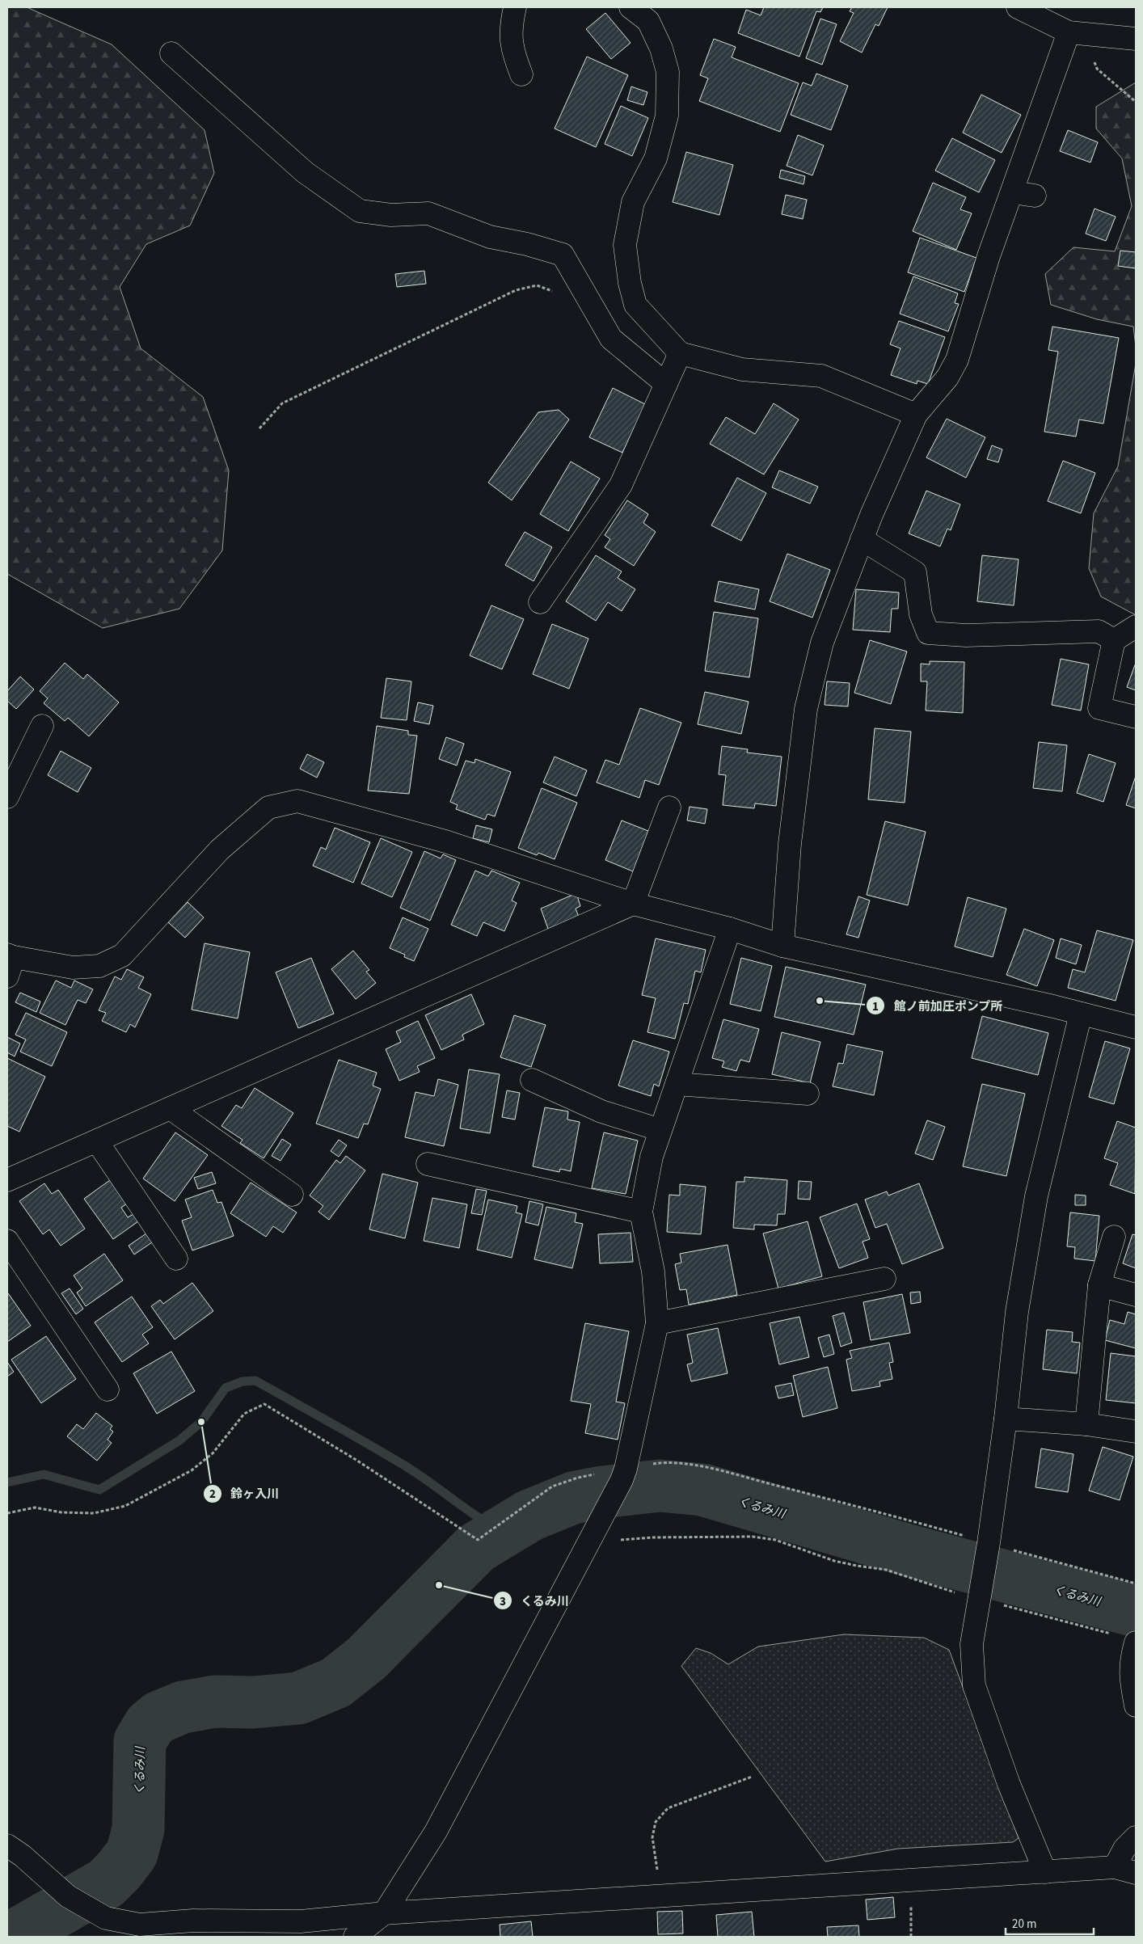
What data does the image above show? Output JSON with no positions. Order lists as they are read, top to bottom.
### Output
{
  "water": ["くるみ川"],
  "places": ["館ノ前加圧ポンプ所", "鈴ヶ入川", "くるみ川"],
  "scale_bar": "20 m"
}
